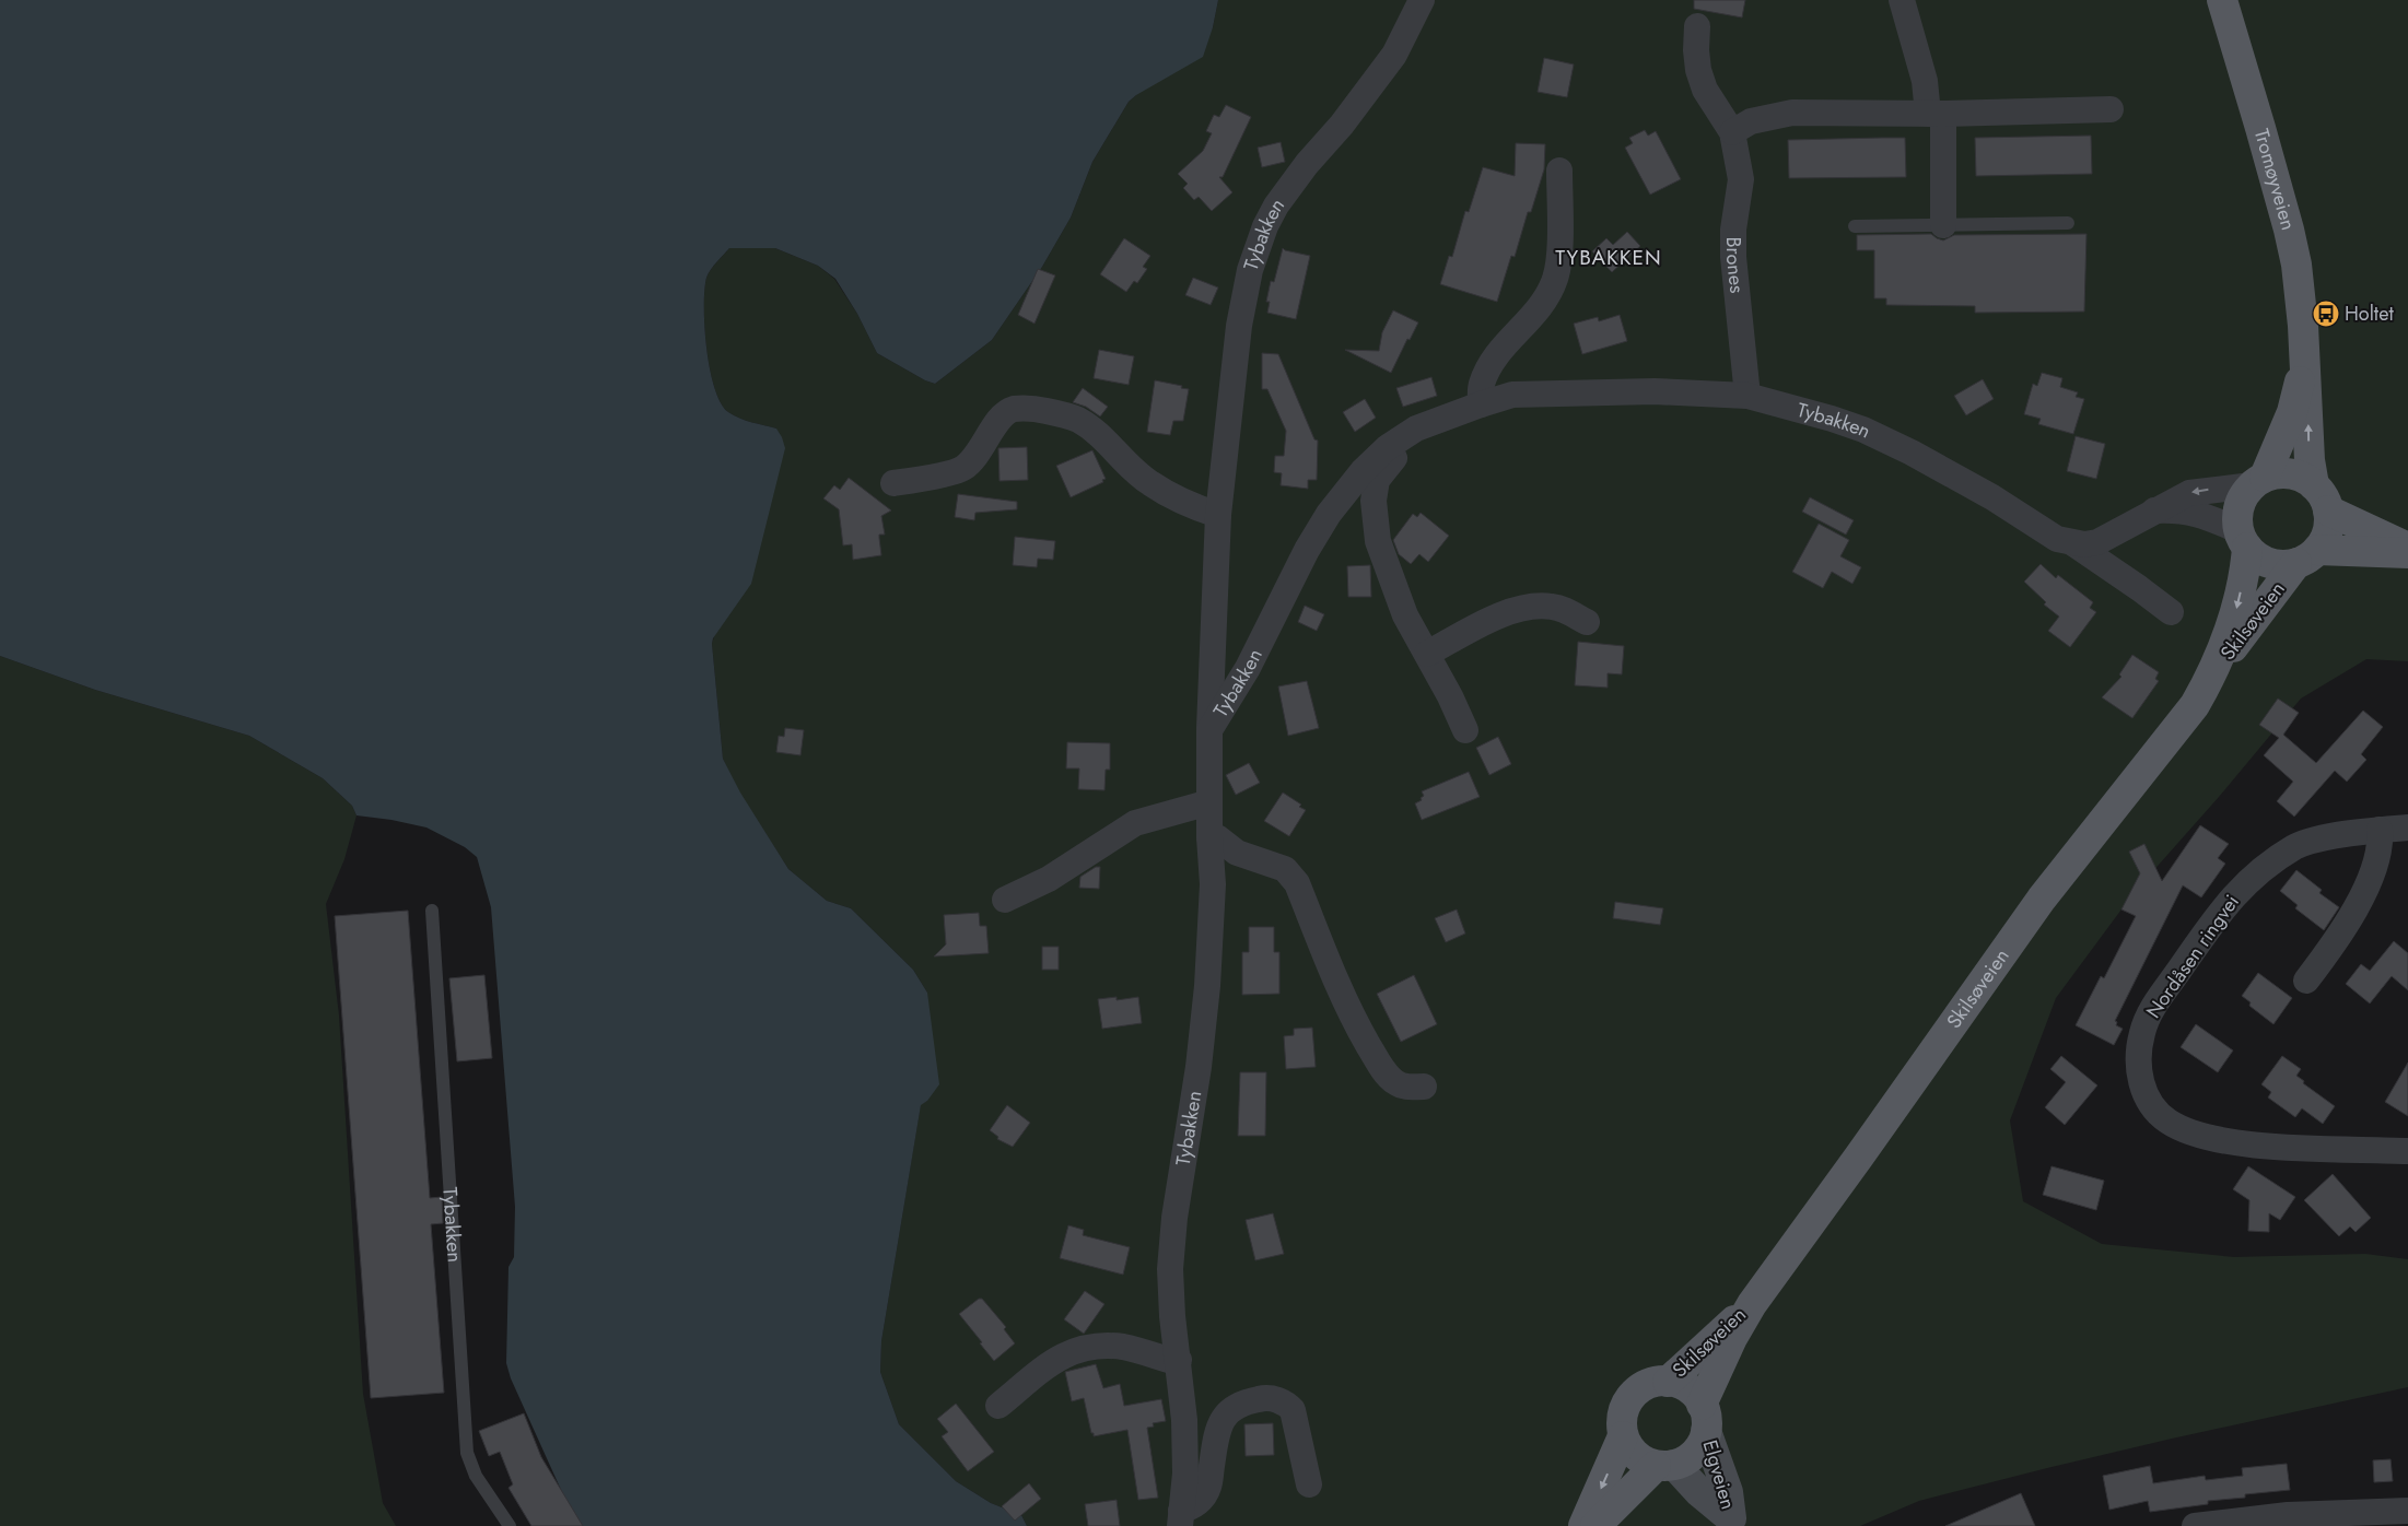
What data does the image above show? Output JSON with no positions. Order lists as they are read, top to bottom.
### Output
{
  "streets": {
    "main road": ["Tromøyveien", "Skilsøveien", "Elgveien"],
    "street": ["Tybakken", "Brones", "Nordåsen ringvei"]
  },
  "crossings": [
    ["Tromøyveien", "Tybakken"],
    ["Tromøyveien", "Skilsøveien"],
    ["Tybakken", "Brones"],
    ["Tybakken", "Skilsøveien"],
    ["Skilsøveien", "Elgveien"]
  ],
  "districts": ["TYBAKKEN"],
  "places": {
    "bus stop": ["Holtet"]
  }
}
